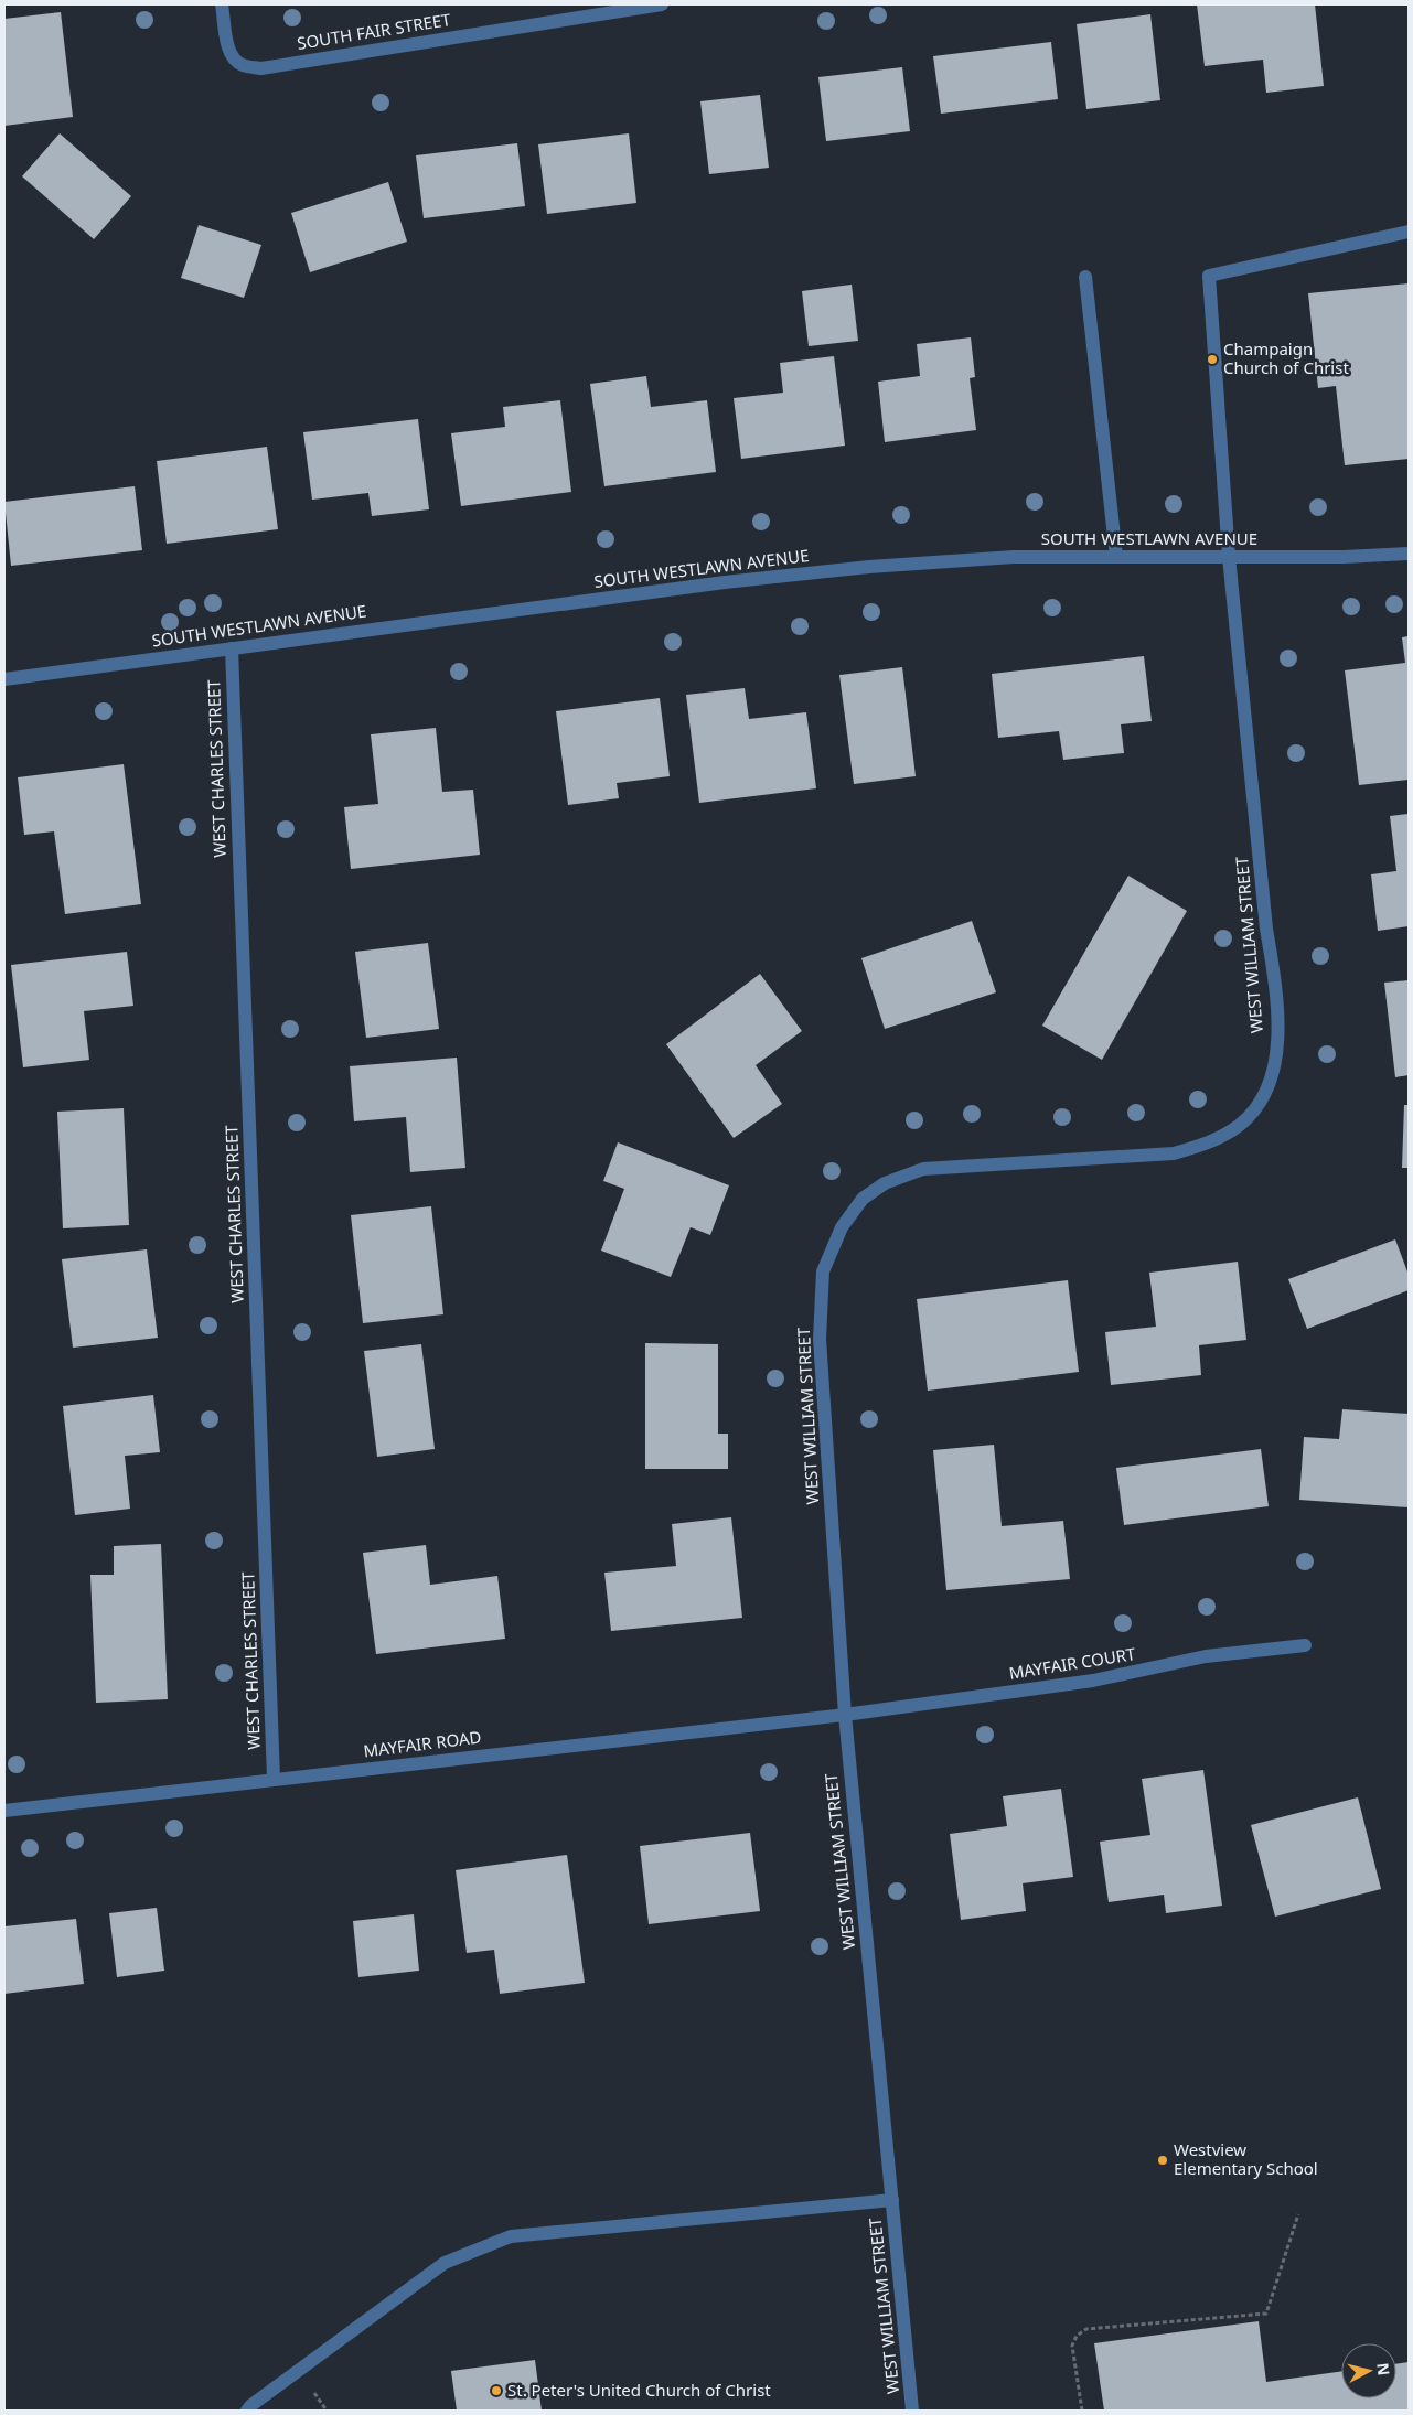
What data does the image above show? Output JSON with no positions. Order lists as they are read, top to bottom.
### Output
{
  "streets": {
    "street": [
      "SOUTH FAIR STREET",
      "SOUTH WESTLAWN AVENUE",
      "WEST CHARLES STREET",
      "WEST WILLIAM STREET",
      "MAYFAIR COURT",
      "MAYFAIR ROAD"
    ]
  },
  "crossings": [
    ["SOUTH WESTLAWN AVENUE", "WEST CHARLES STREET"],
    ["SOUTH WESTLAWN AVENUE", "WEST WILLIAM STREET"],
    ["WEST CHARLES STREET", "MAYFAIR ROAD"],
    ["WEST WILLIAM STREET", "MAYFAIR COURT"],
    ["WEST WILLIAM STREET", "MAYFAIR ROAD"],
    ["MAYFAIR COURT", "MAYFAIR ROAD"]
  ],
  "places": ["Champaign Church of Christ", "Westview Elementary School", "St. Peter's United Church of Christ"],
  "north": "right"
}
